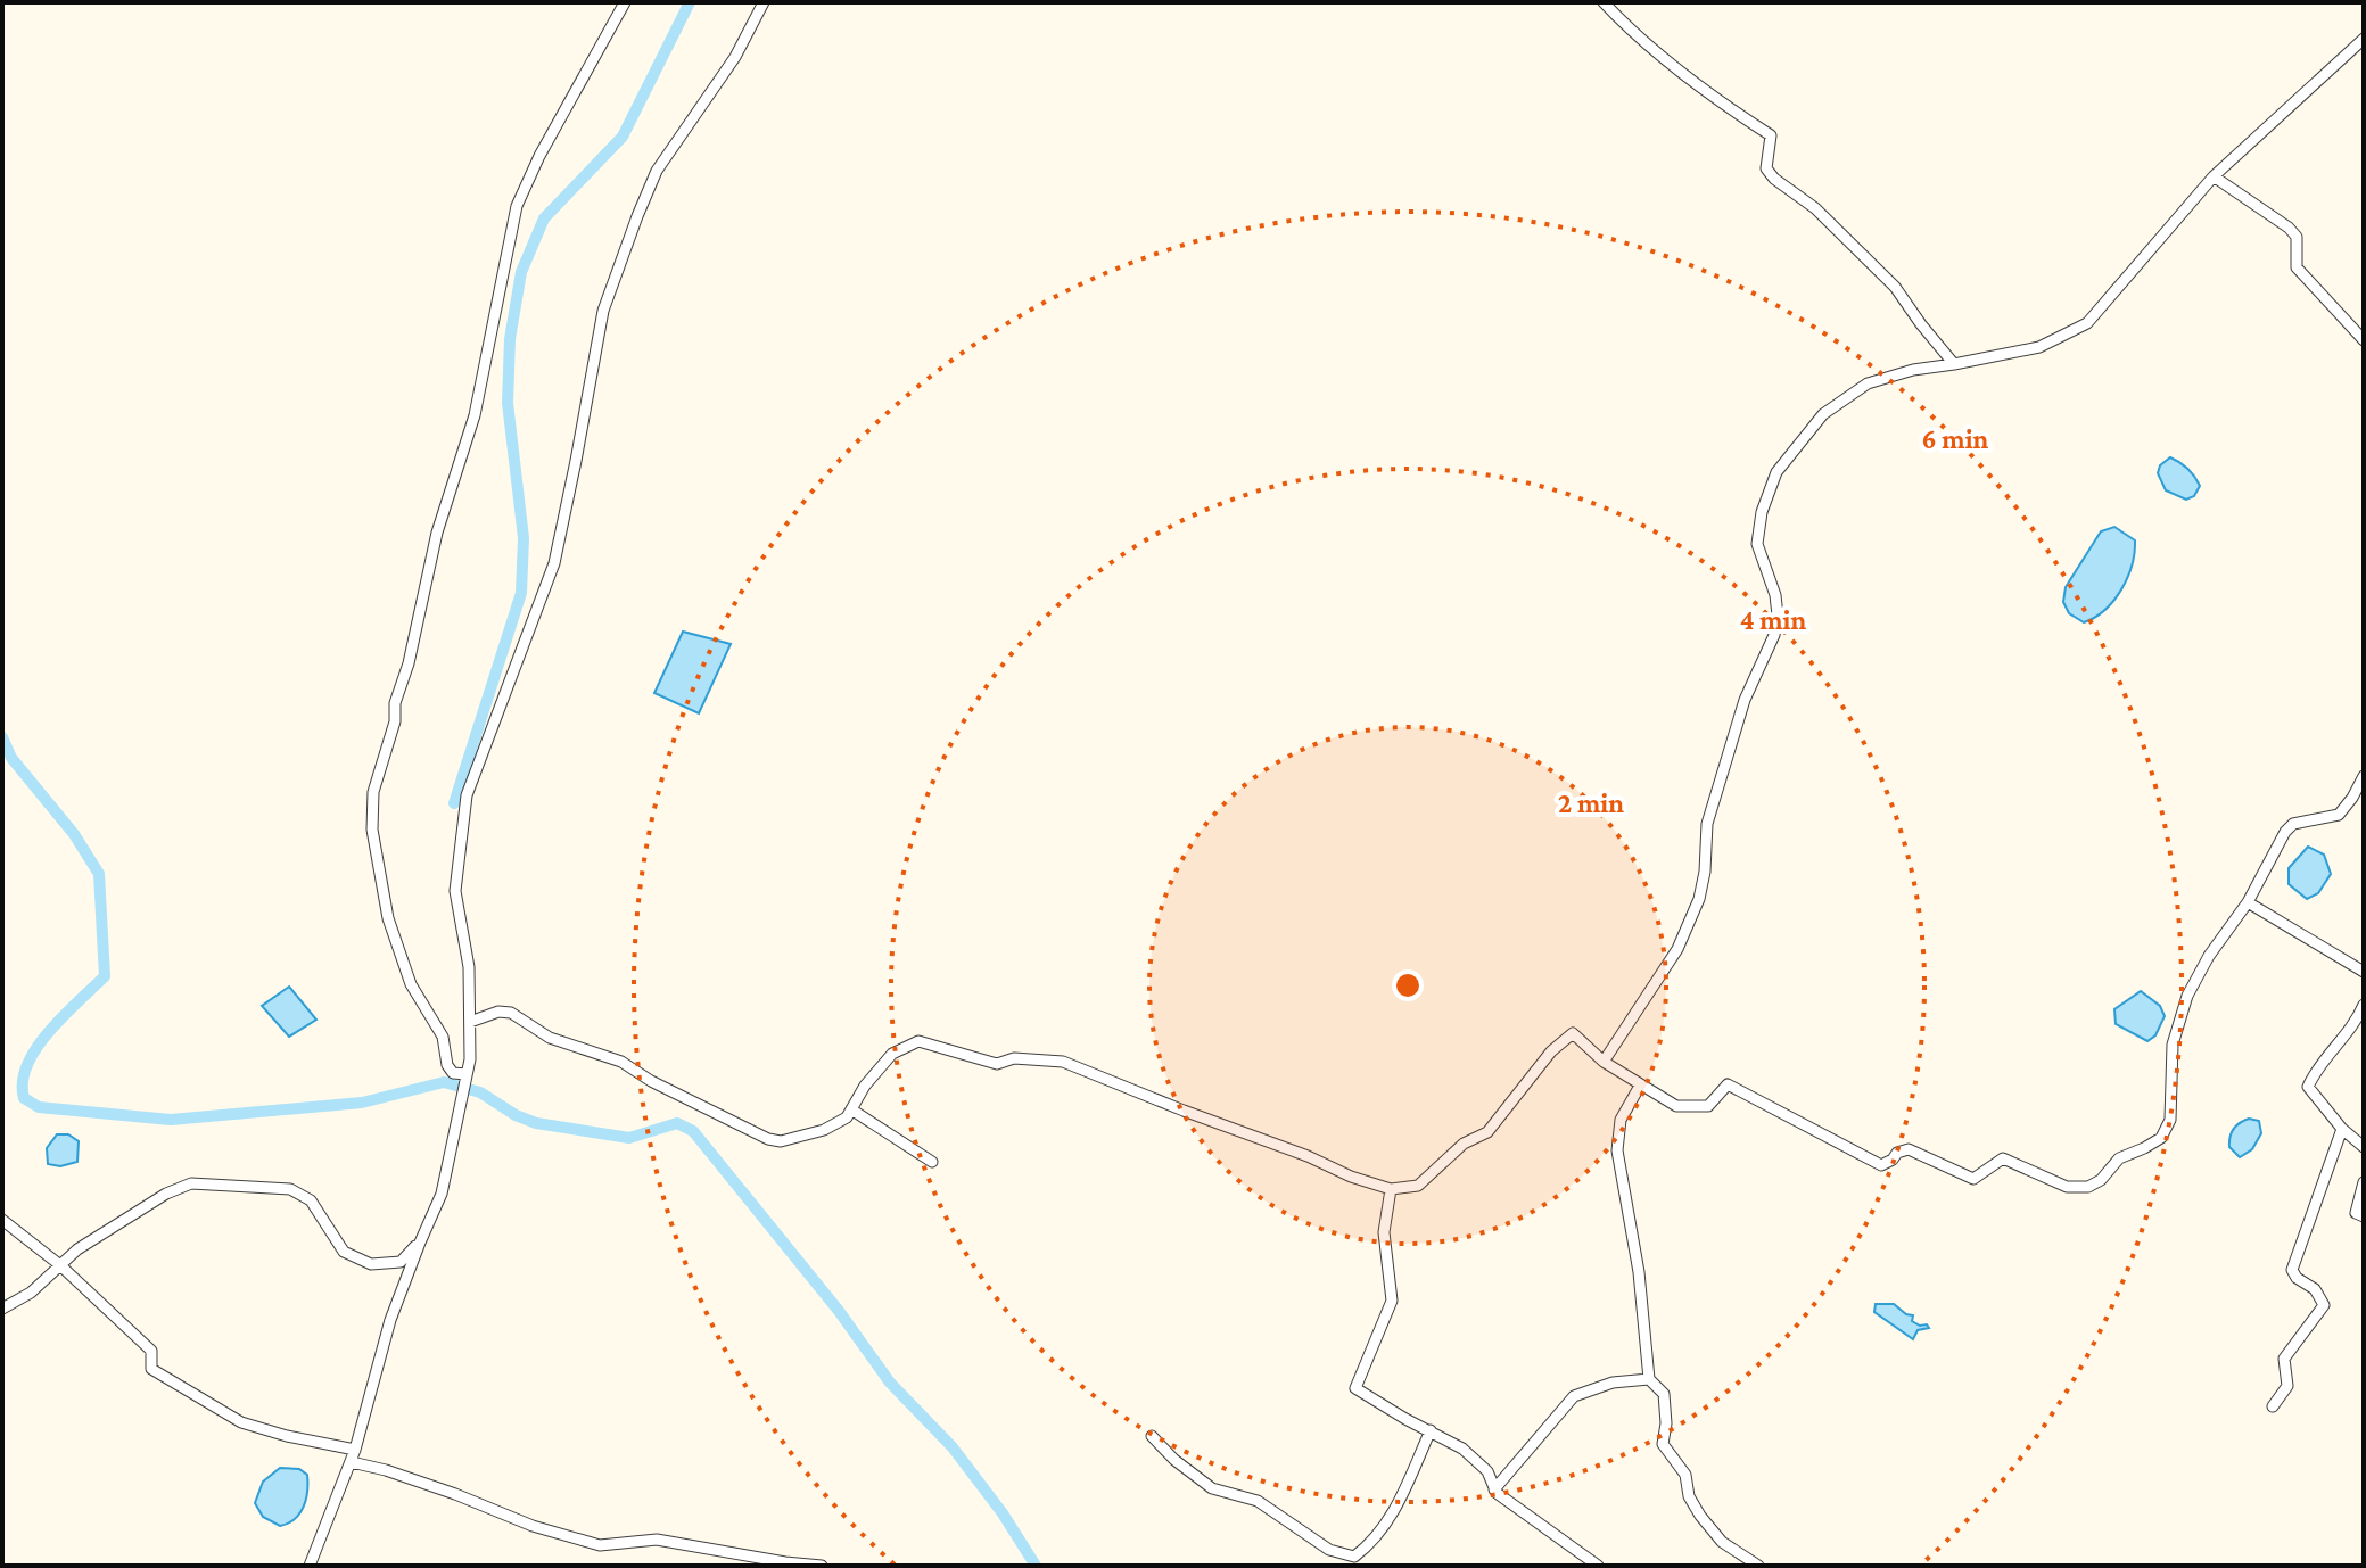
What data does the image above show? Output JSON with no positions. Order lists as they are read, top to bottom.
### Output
{
  "rings": ["6 min", "4 min", "2 min"]
}
